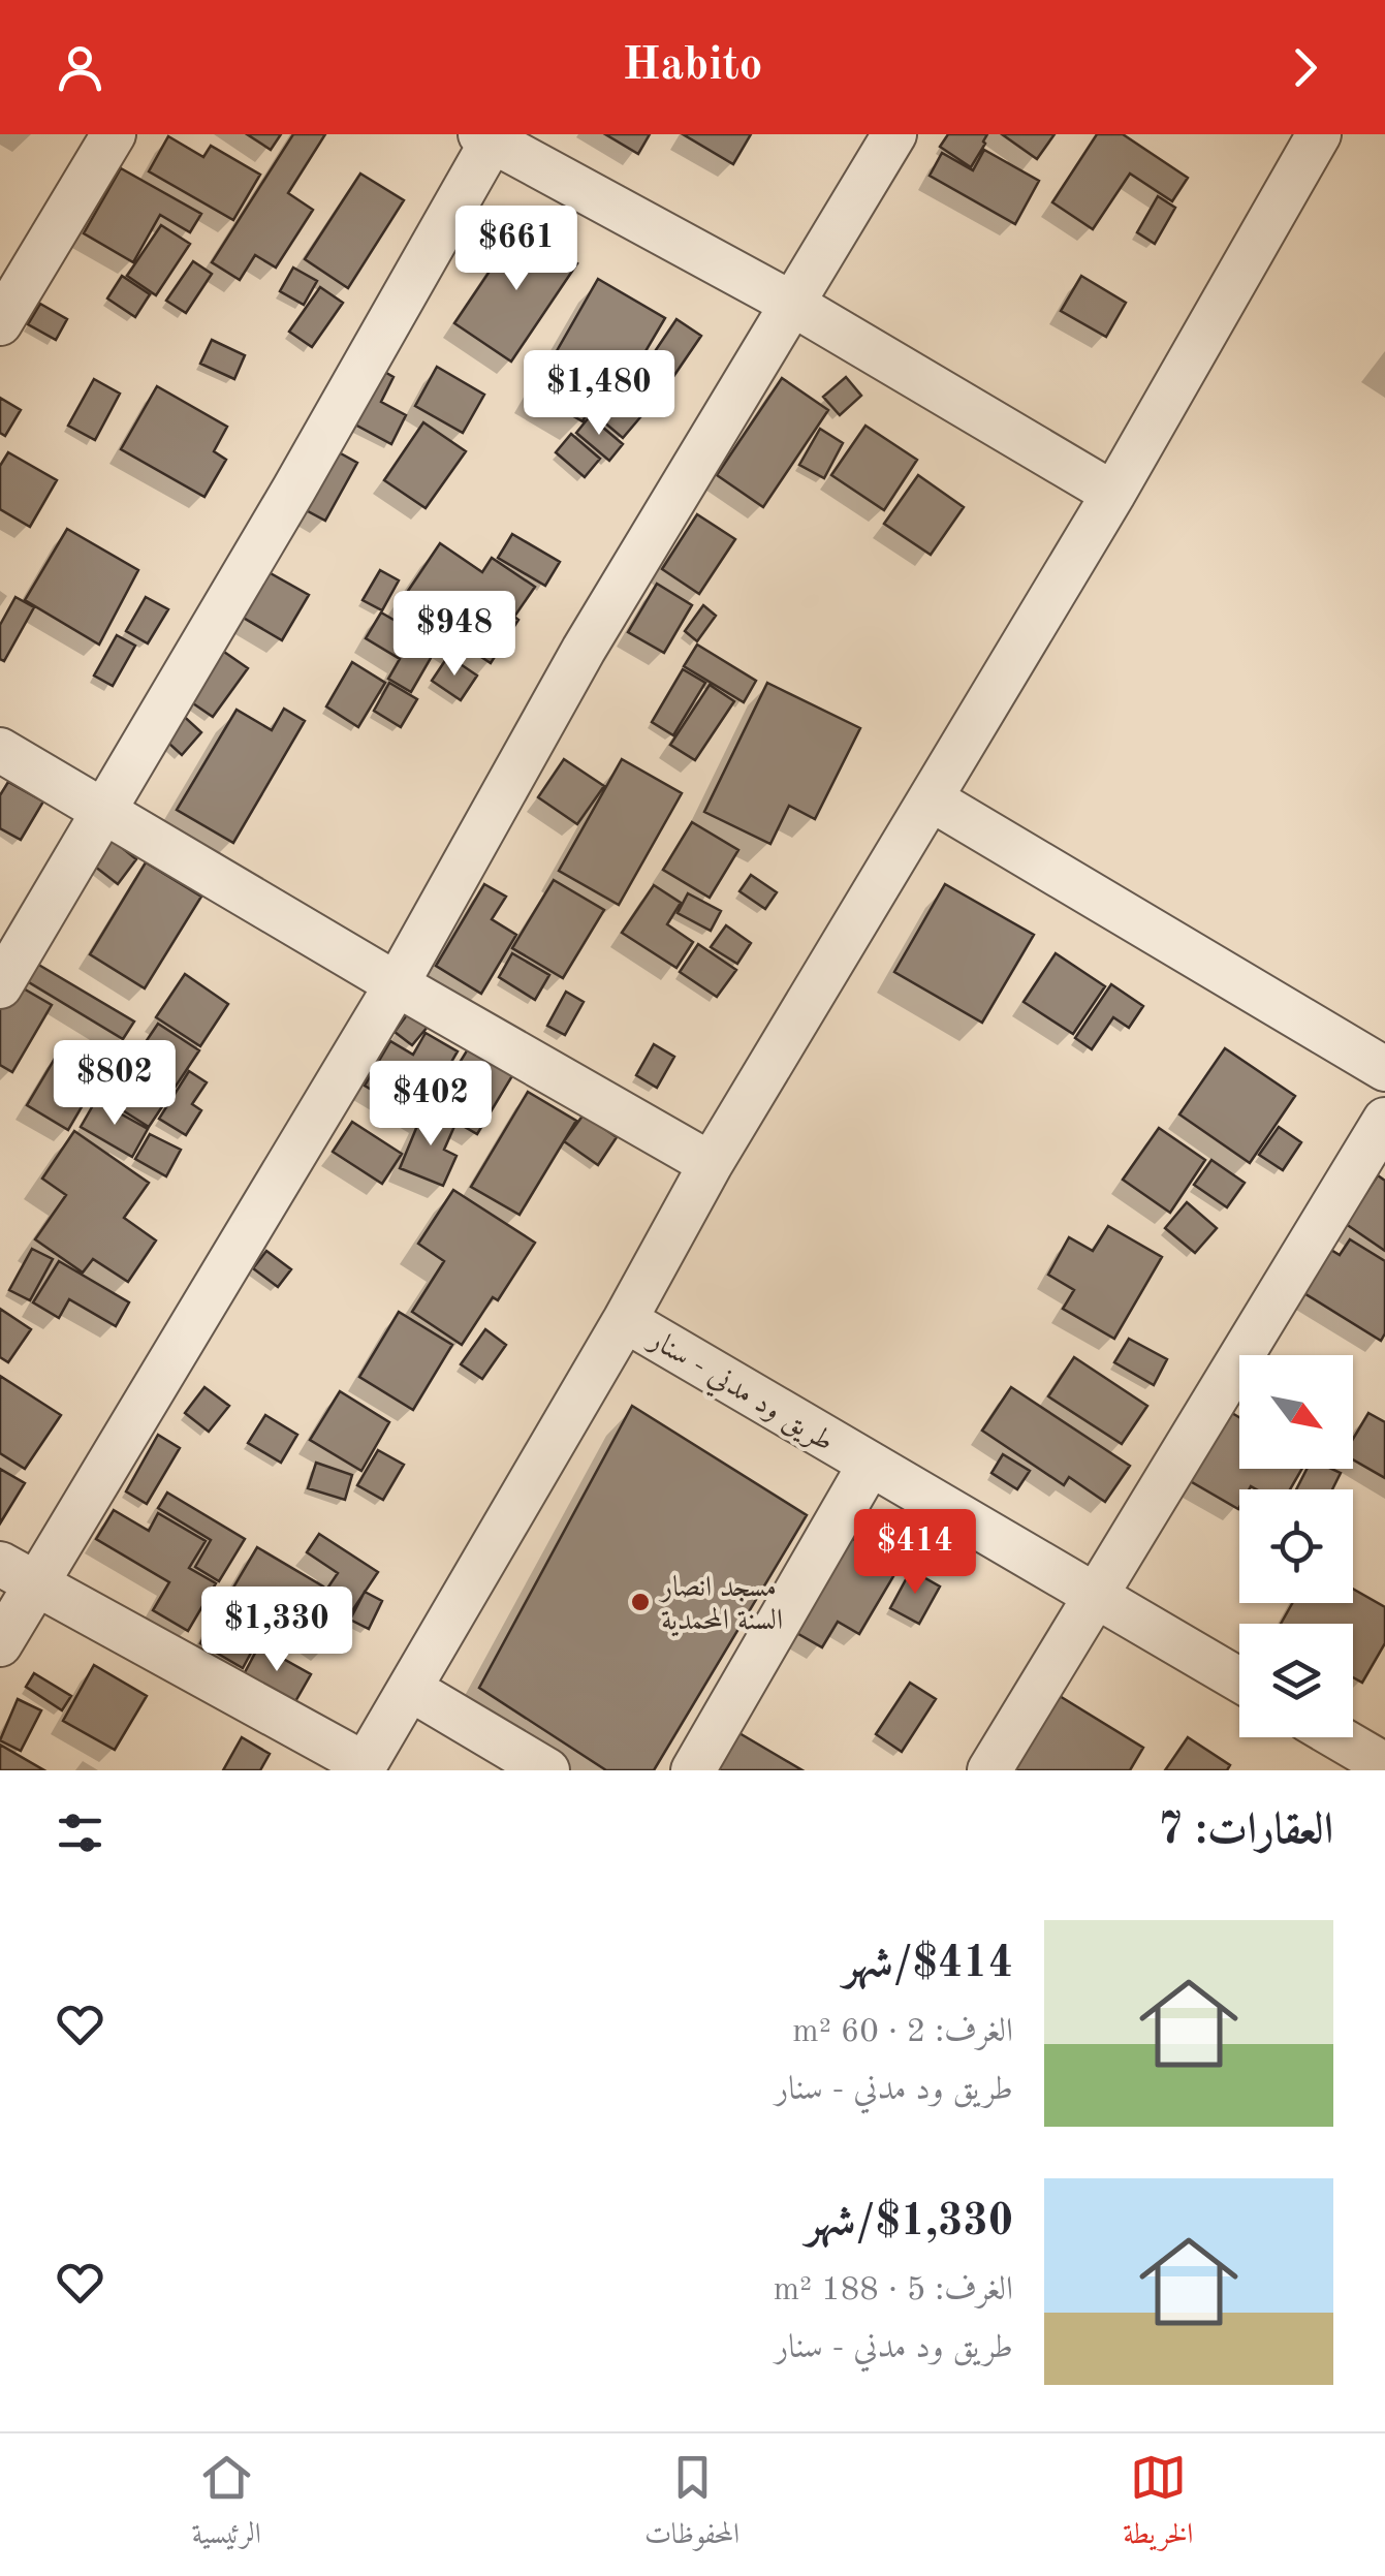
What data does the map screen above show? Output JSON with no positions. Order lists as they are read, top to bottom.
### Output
{
  "streets": {
    "street": ["طريق ود مدني - سنار"]
  },
  "places": ["مسجد انصار السنة المحمدية"],
  "north": "bottom right",
  "page": {
    "header": "Habito",
    "price": [
      "$661",
      "$1,480",
      "$948",
      "$802",
      "$402",
      "$414",
      "$1,330"
    ],
    "heading": "العقارات: 7",
    "list": [
      {
        "name": "$414/شهر",
        "note": "الغرف: 2 · 60 m² · طريق ود مدني - سنار"
      },
      {
        "name": "$1,330/شهر",
        "note": "الغرف: 5 · 188 m² · طريق ود مدني - سنار"
      }
    ],
    "tabs": ["الخريطة", "المحفوظات", "الرئيسية"]
  }
}
